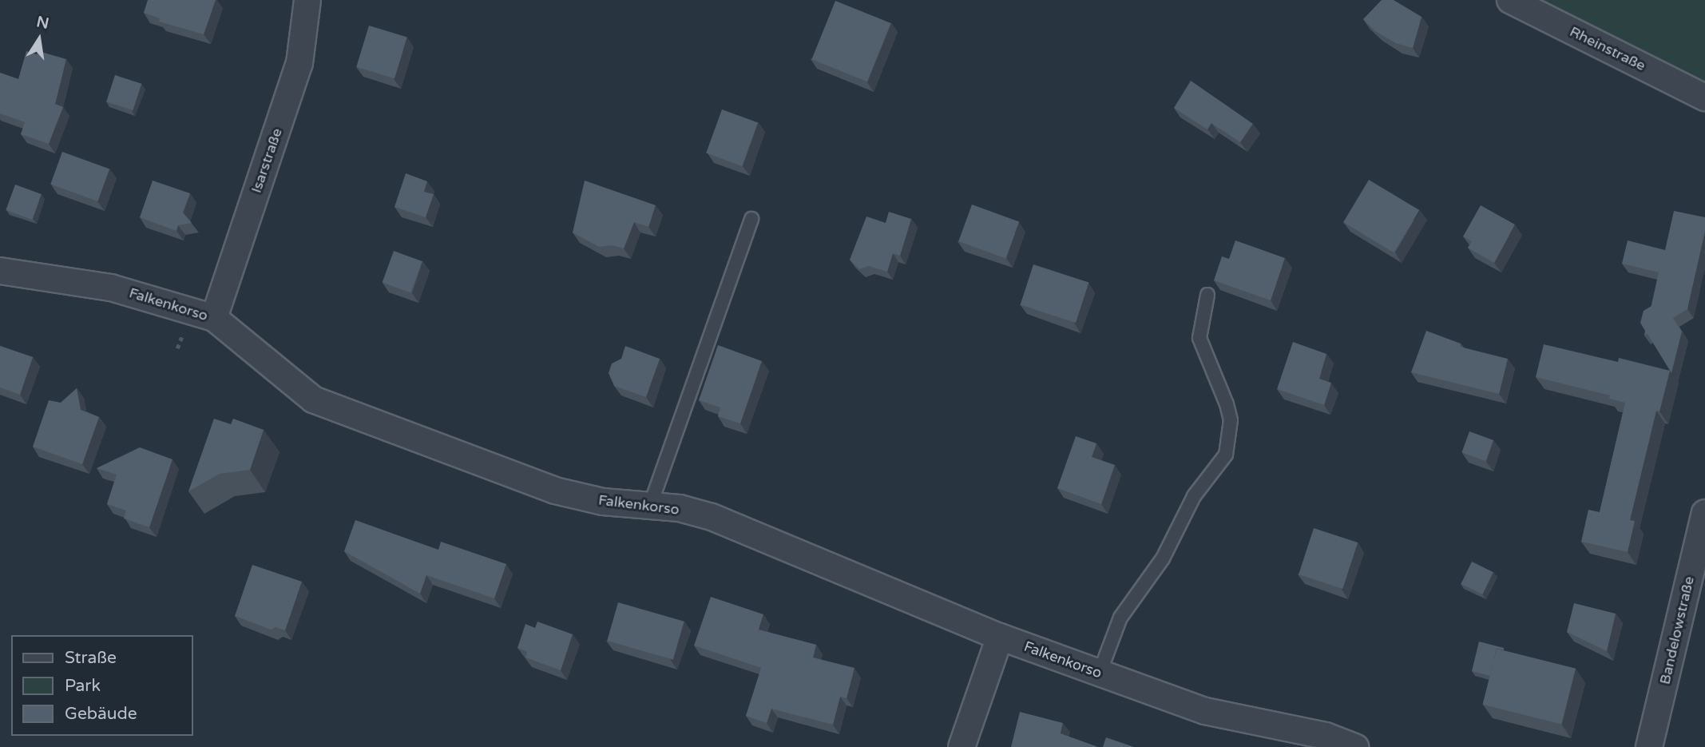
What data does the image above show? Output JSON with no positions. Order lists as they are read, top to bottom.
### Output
{
  "streets": {
    "street": [
      "Rheinstraße",
      "Isarstraße",
      "Falkenkorso",
      "Bandelowstraße"
    ]
  },
  "crossings": [
    ["Isarstraße", "Falkenkorso"]
  ],
  "legend": ["Straße", "Park", "Gebäude"],
  "north": "top"
}
